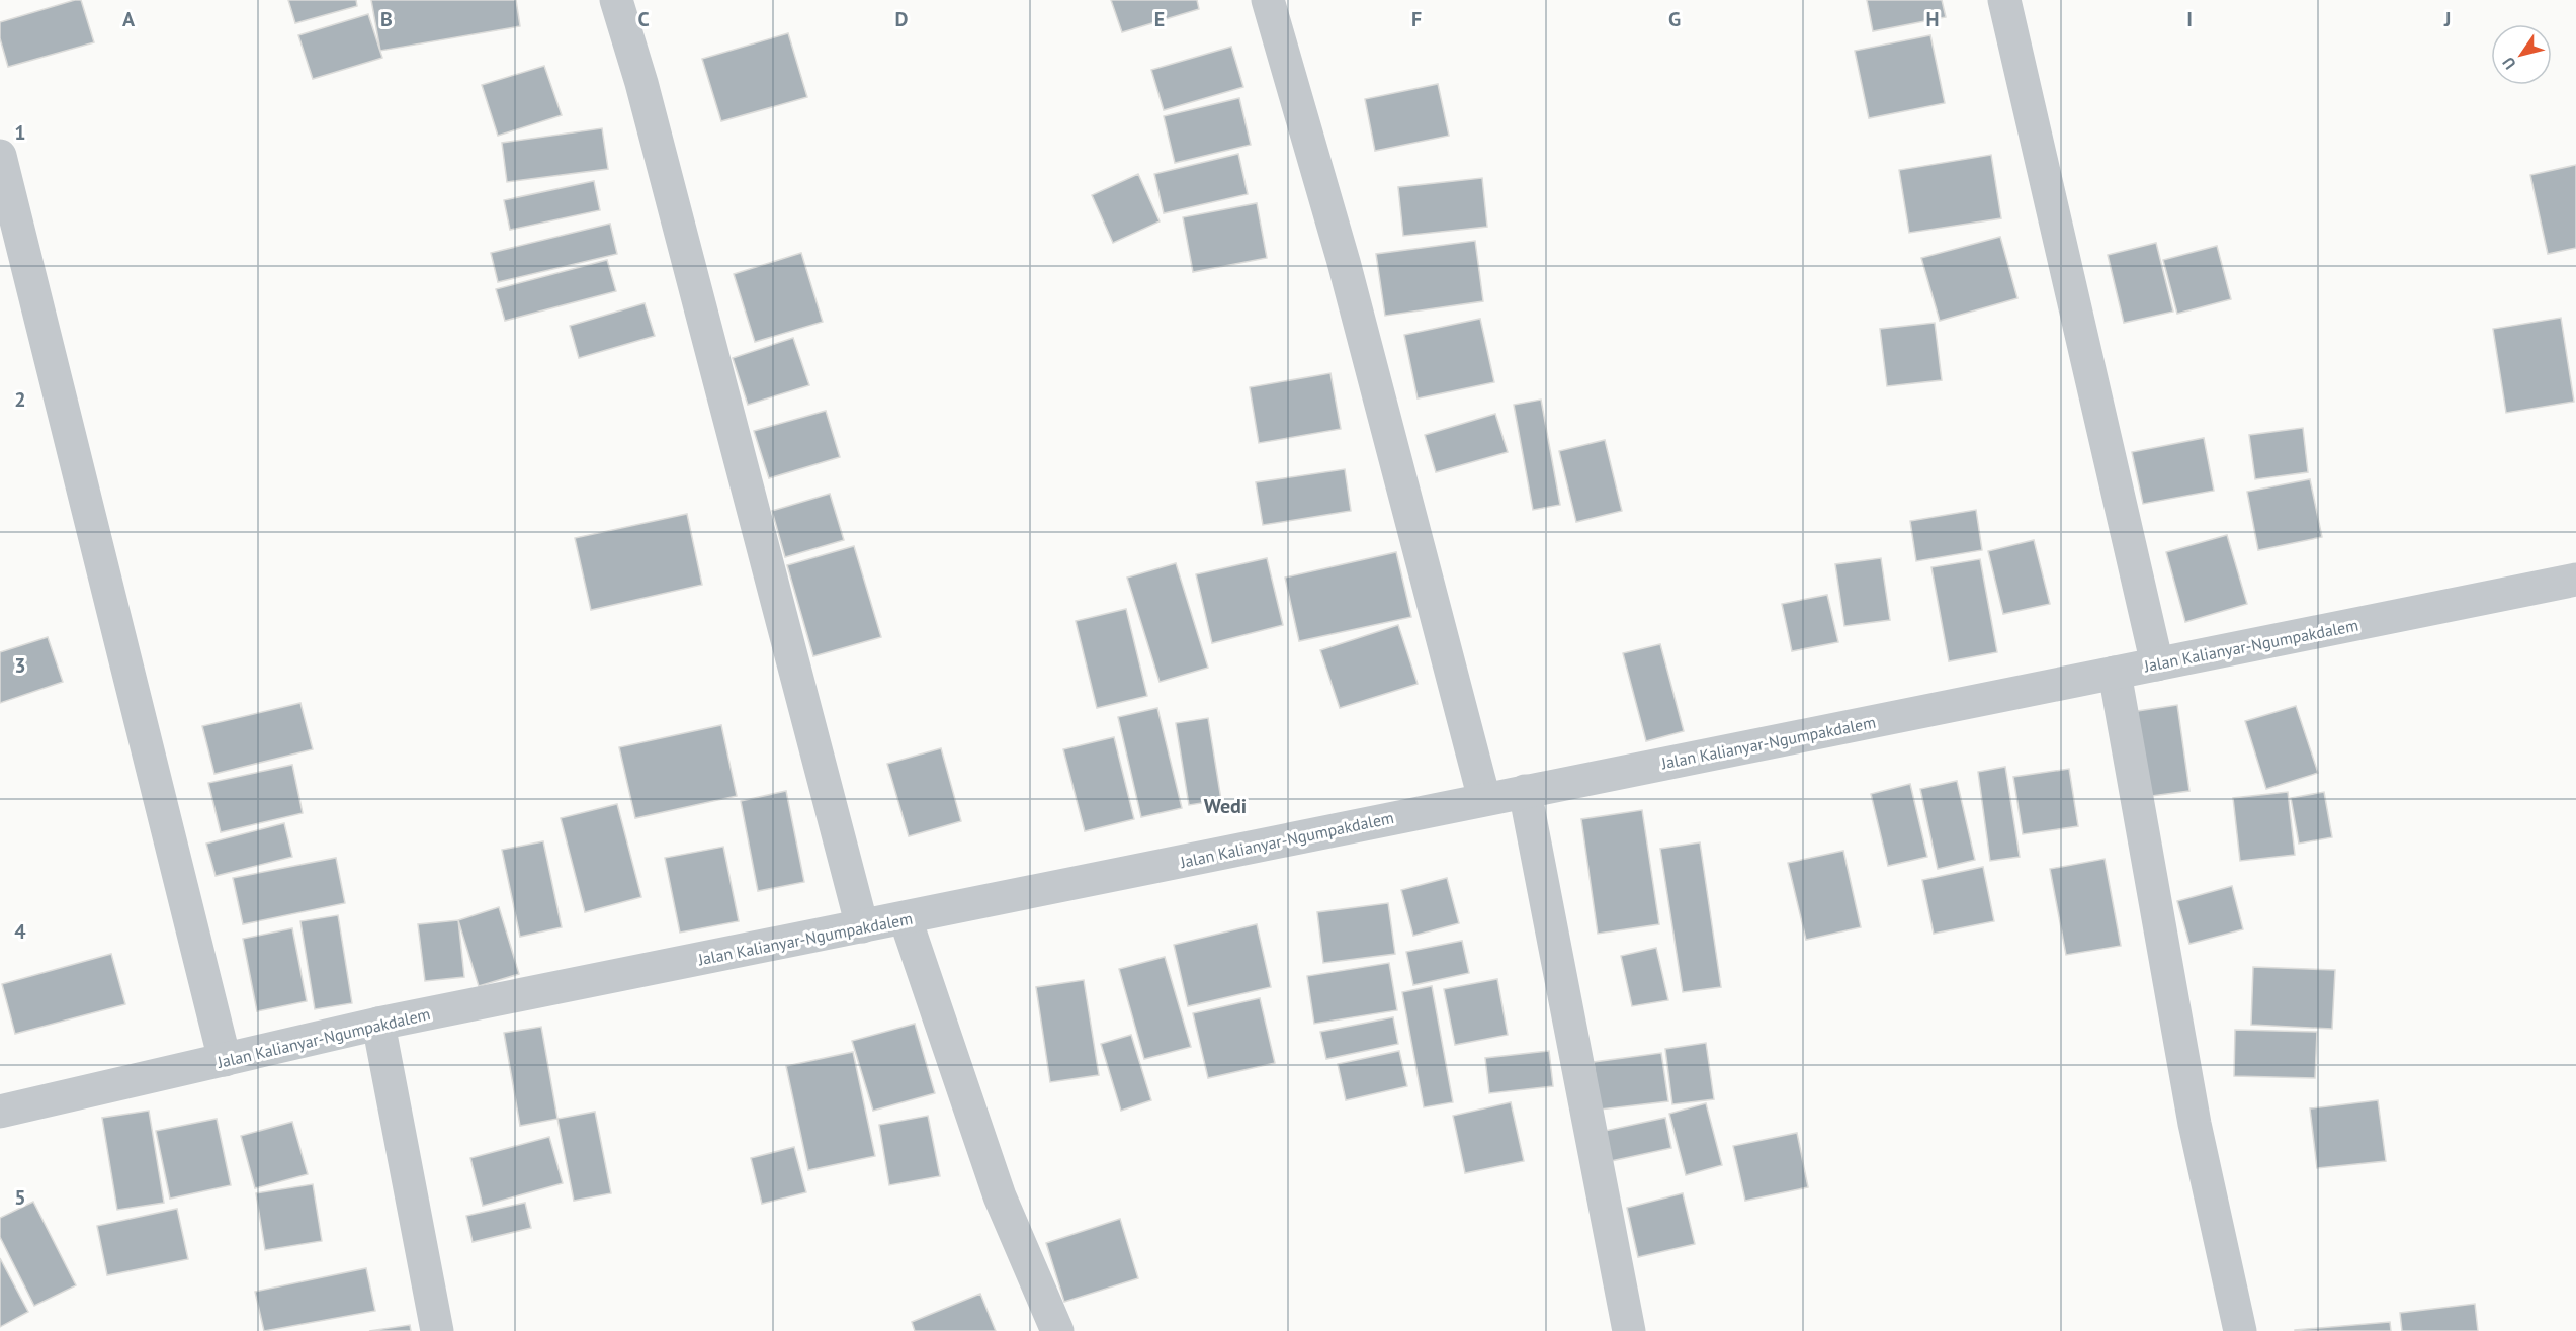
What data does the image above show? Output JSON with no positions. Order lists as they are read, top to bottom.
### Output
{
  "streets": {
    "street": ["Jalan Kalianyar-Ngumpakdalem"]
  },
  "districts": ["Wedi"],
  "north": "bottom left",
  "grid": {
    "columns": [
      "A",
      "B",
      "C",
      "D",
      "E",
      "F",
      "G",
      "H",
      "I",
      "J"
    ],
    "rows": [
      "1",
      "2",
      "3",
      "4",
      "5"
    ]
  }
}
